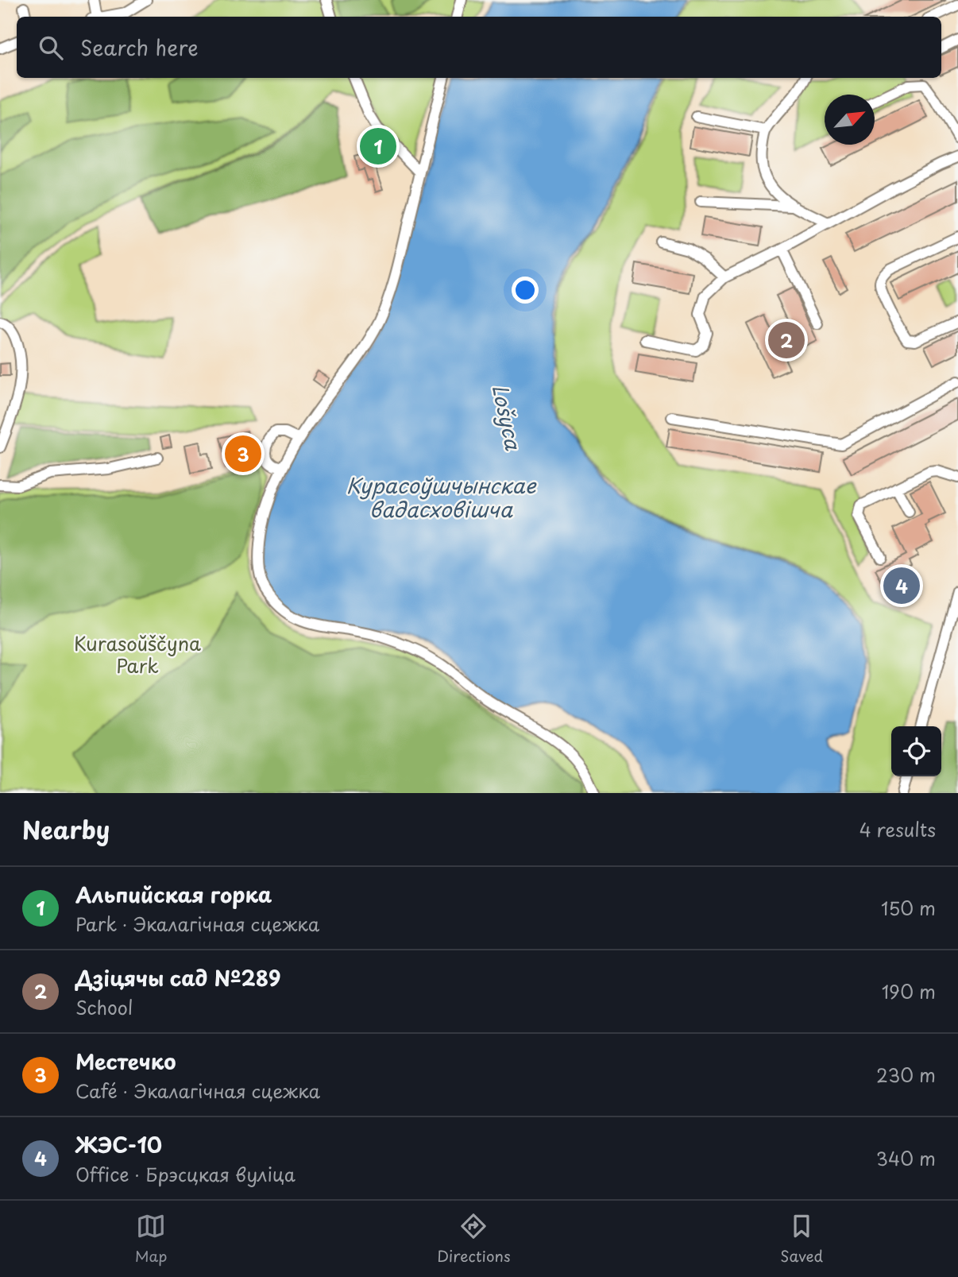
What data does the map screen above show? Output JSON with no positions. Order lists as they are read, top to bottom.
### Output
{
  "water": ["Lošyca", "Курасоўшчынскае вадасховішча"],
  "parks": ["Kurasoŭščyna Park"],
  "north": "top right",
  "page": {
    "search": "Search here",
    "pins": [
      "1",
      "2",
      "3",
      "4"
    ],
    "heading": ["Nearby", "4 results"],
    "list": [
      {
        "mark": "1",
        "name": "Альпийская горка",
        "note": "Park · Экалагічная сцежка",
        "value": "150 m"
      },
      {
        "mark": "2",
        "name": "Дзіцячы сад №289",
        "note": "School",
        "value": "190 m"
      },
      {
        "mark": "3",
        "name": "Местечко",
        "note": "Café · Экалагічная сцежка",
        "value": "230 m"
      },
      {
        "mark": "4",
        "name": "ЖЭС-10",
        "note": "Office · Брэсцкая вуліца",
        "value": "340 m"
      }
    ],
    "nav": ["Map", "Directions", "Saved"]
  }
}
